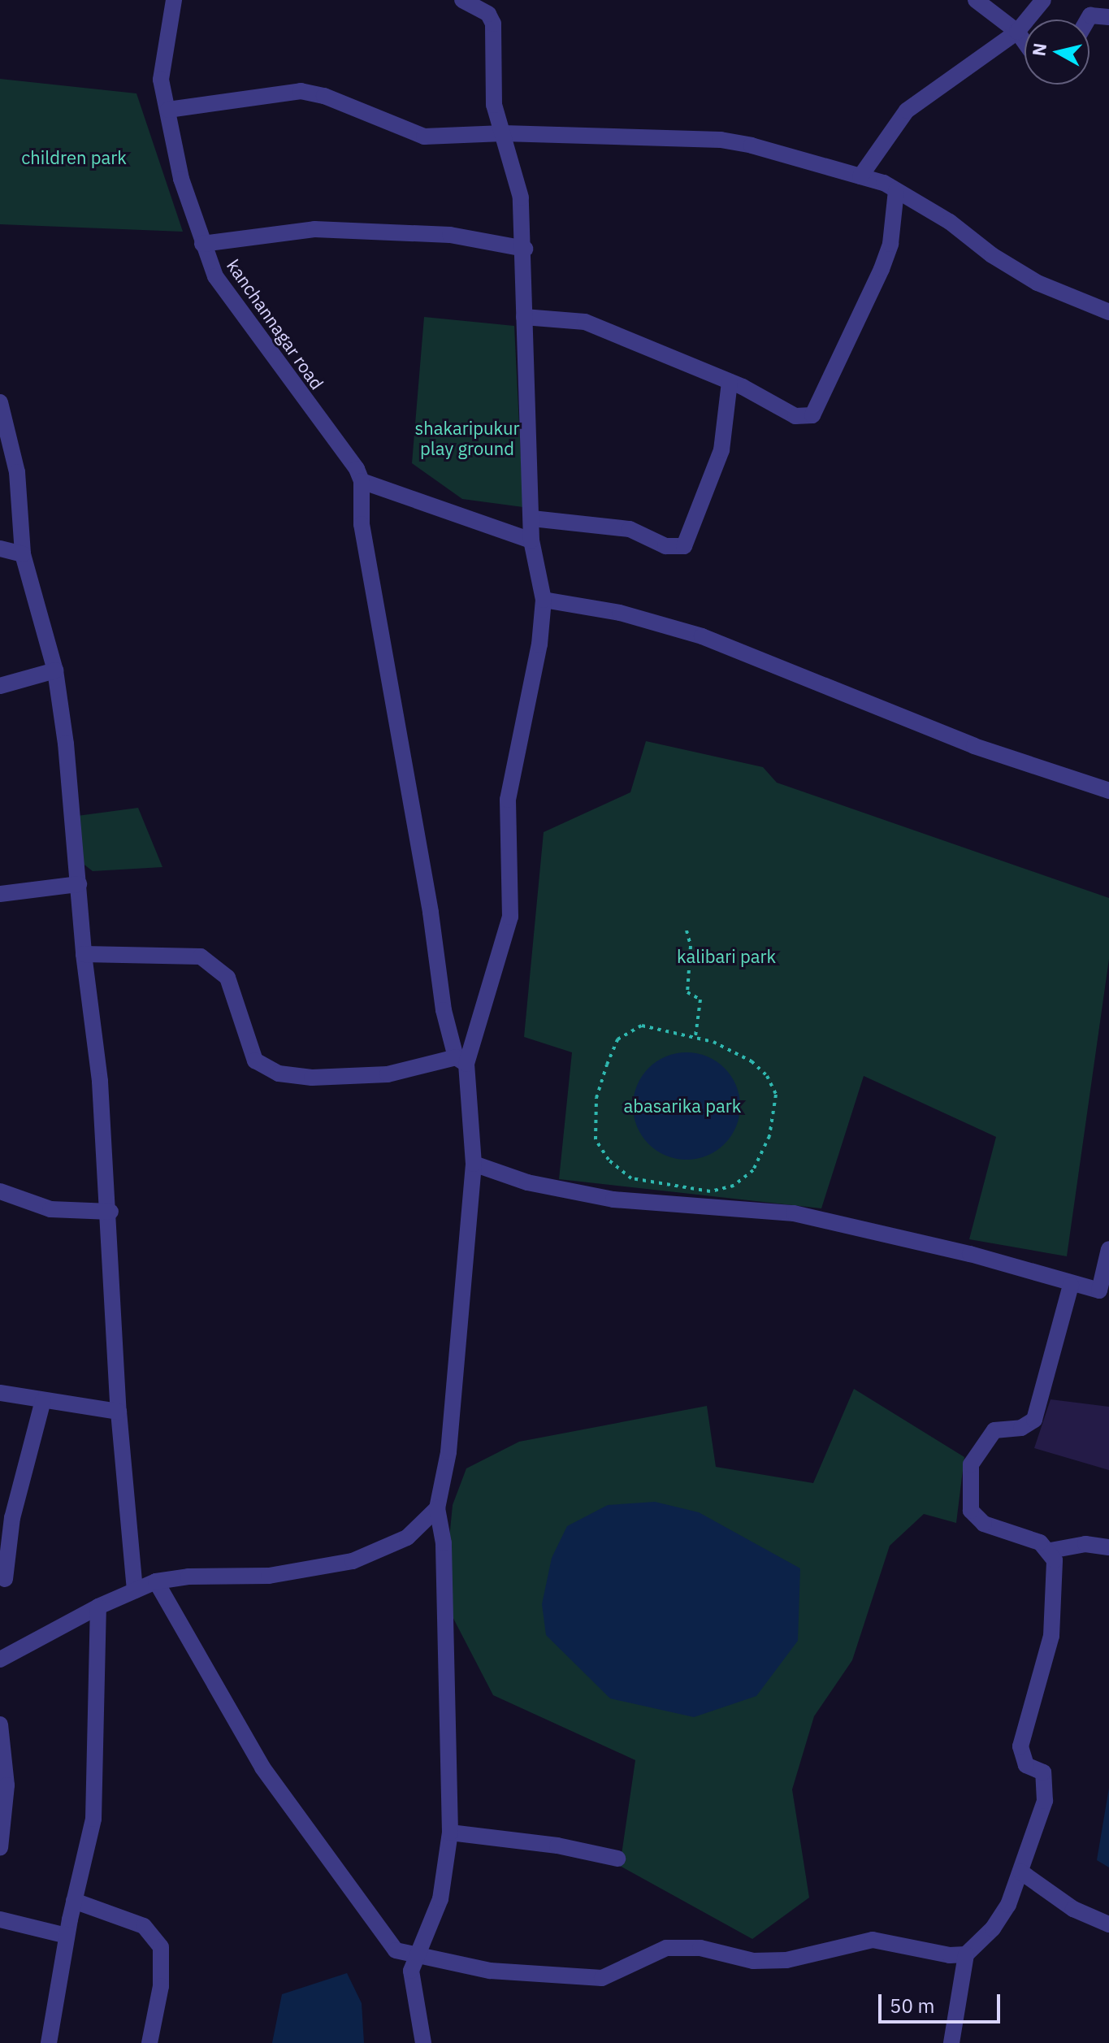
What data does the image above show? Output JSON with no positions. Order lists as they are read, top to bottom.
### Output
{
  "streets": {
    "street": ["kanchannagar road"]
  },
  "parks": [
    "children park",
    "shakaripukur play ground",
    "kalibari park",
    "abasarika park"
  ],
  "scale_bar": "50 m",
  "north": "left"
}
